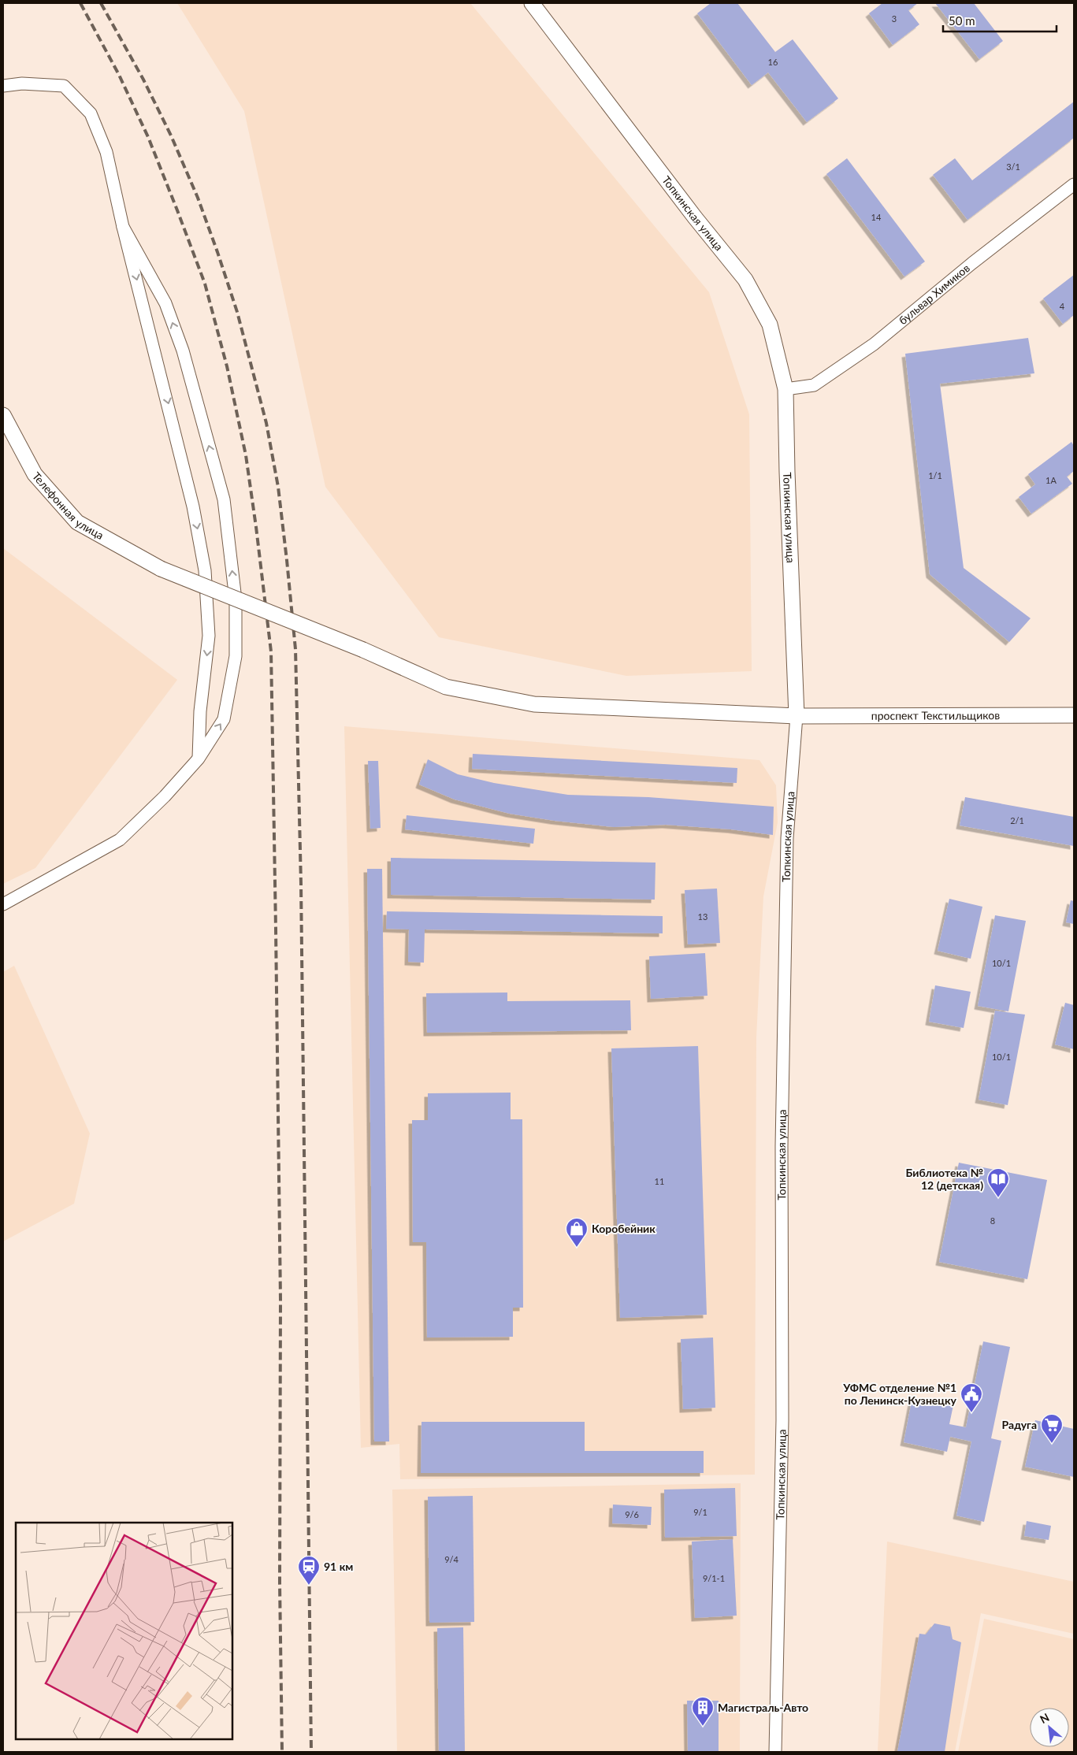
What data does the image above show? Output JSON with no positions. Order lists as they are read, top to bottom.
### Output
{
  "streets": {
    "street": [
      "Топкинская улица",
      "бульвар Химиков",
      "Телефонная улица",
      "проспект Текстильщиков"
    ]
  },
  "crossings": [
    ["Топкинская улица", "бульвар Химиков"],
    ["Топкинская улица", "проспект Текстильщиков"],
    ["Телефонная улица", "проспект Текстильщиков"]
  ],
  "places": {
    "library": ["Библиотека № 12 (детская)"],
    "shop": ["Коробейник"],
    "public building": ["УФМС отделение №1 по Ленинск-Кузнецку"],
    "supermarket": ["Радуга"],
    "station": ["91 км"],
    "building": ["Магистраль-Авто"]
  },
  "house_numbers": [
    "3",
    "16",
    "3/1",
    "14",
    "4",
    "1/1",
    "1А",
    "2/1",
    "13",
    "10/1",
    "10/1",
    "11",
    "8",
    "9/1",
    "9/6",
    "9/4",
    "9/1-1"
  ],
  "scale_bar": "50 m",
  "north": "top left"
}
